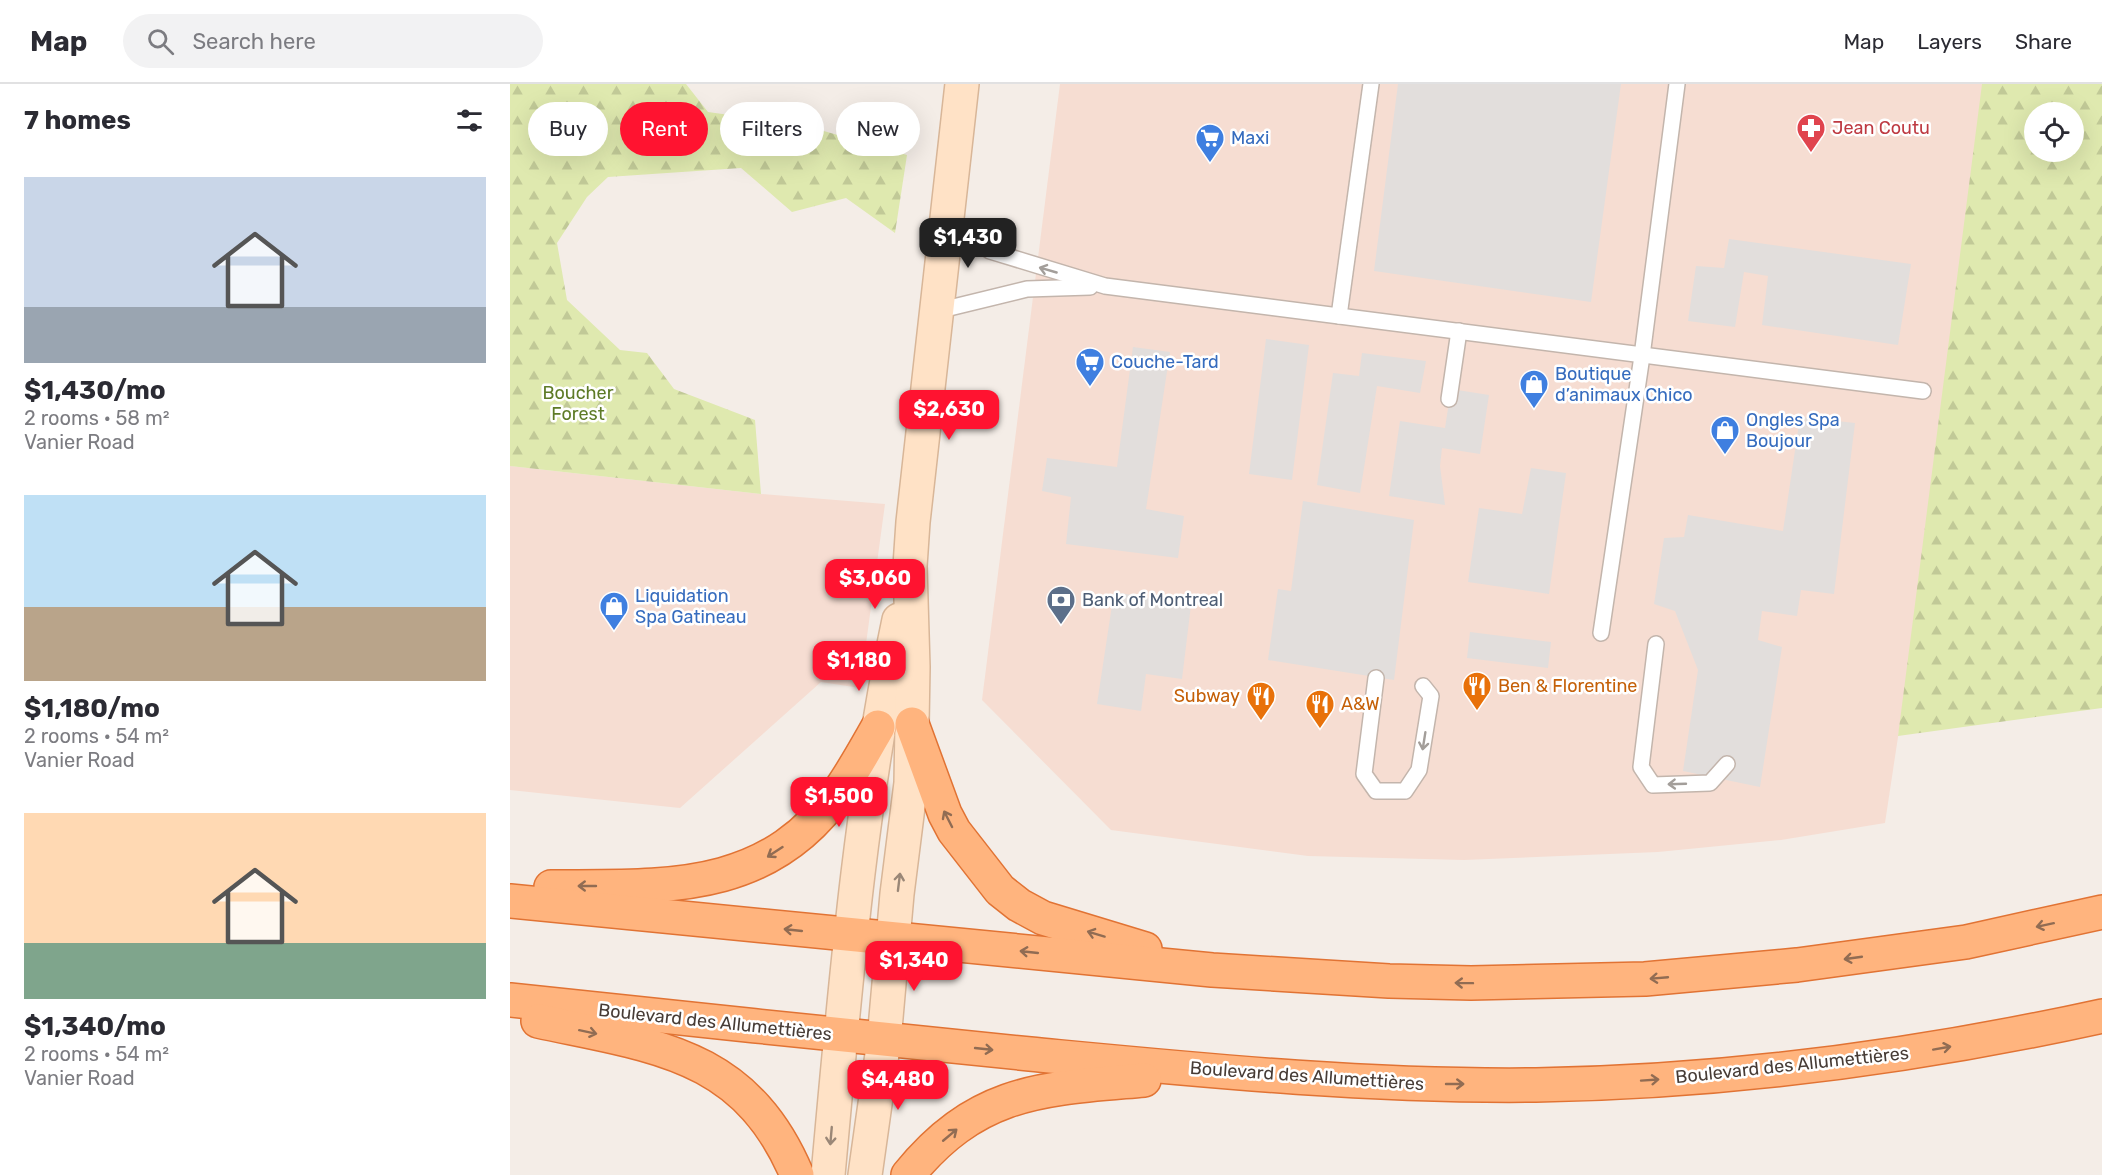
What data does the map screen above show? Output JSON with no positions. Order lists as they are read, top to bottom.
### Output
{
  "streets": {
    "highway": ["Boulevard des Allumettières"]
  },
  "parks": ["Boucher Forest"],
  "places": {
    "pharmacy": ["Jean Coutu"],
    "supermarket": ["Maxi", "Couche-Tard"],
    "shop": ["Boutique d’animaux Chico", "Ongles Spa Boujour", "Liquidation Spa Gatineau"],
    "bank": ["Bank of Montreal"],
    "restaurant": ["Ben & Florentine", "Subway", "A&W"]
  },
  "page": {
    "header": "Map",
    "search": "Search here",
    "nav": ["Map", "Layers", "Share"],
    "heading": "7 homes",
    "chip": [
      "Buy",
      "Rent",
      "Filters",
      "New"
    ],
    "list": [
      {
        "name": "$1,430/mo",
        "note": "2 rooms · 58 m² · Vanier Road"
      },
      {
        "name": "$1,180/mo",
        "note": "2 rooms · 54 m² · Vanier Road"
      },
      {
        "name": "$1,340/mo",
        "note": "2 rooms · 54 m² · Vanier Road"
      }
    ],
    "price": [
      "$1,430",
      "$2,630",
      "$3,060",
      "$1,180",
      "$1,500",
      "$1,340",
      "$4,480"
    ]
  }
}
